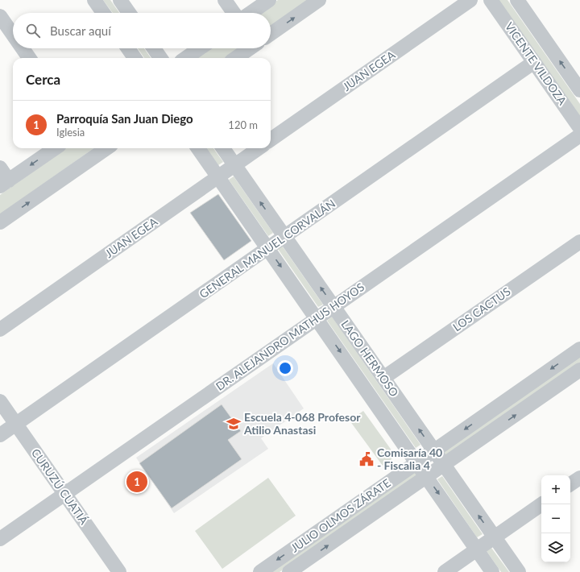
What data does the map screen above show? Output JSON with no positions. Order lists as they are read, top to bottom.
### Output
{
  "streets": {
    "street": [
      "VICENTE VILDOZA",
      "JUAN EGEA",
      "GENERAL MANUEL CORVALÁN",
      "LOS CACTUS",
      "DR. ALEJANDRO MATHUS HOYOS",
      "LAGO HERMOSO",
      "CURUZÚ CUATIÁ",
      "JULIO OLMOS ZÁRATE"
    ]
  },
  "crossings": [
    ["VICENTE VILDOZA", "GENERAL MANUEL CORVALÁN"],
    ["JUAN EGEA", "LAGO HERMOSO"],
    ["GENERAL MANUEL CORVALÁN", "LAGO HERMOSO"],
    ["GENERAL MANUEL CORVALÁN", "CURUZÚ CUATIÁ"],
    ["LOS CACTUS", "LAGO HERMOSO"],
    ["DR. ALEJANDRO MATHUS HOYOS", "LAGO HERMOSO"],
    ["DR. ALEJANDRO MATHUS HOYOS", "CURUZÚ CUATIÁ"],
    ["LAGO HERMOSO", "JULIO OLMOS ZÁRATE"]
  ],
  "places": {
    "school or university": ["Escuela 4-068 Profesor Atilio Anastasi"],
    "public building": ["Comisaría 40 - Fiscalia 4"]
  },
  "page": {
    "search": "Buscar aquí",
    "heading": "Cerca",
    "list": [
      {
        "mark": "1",
        "name": "Parroquía San Juan Diego",
        "note": "Iglesia",
        "value": "120 m"
      }
    ],
    "pins": "1",
    "map_buttons": ["+", "−"]
  }
}
